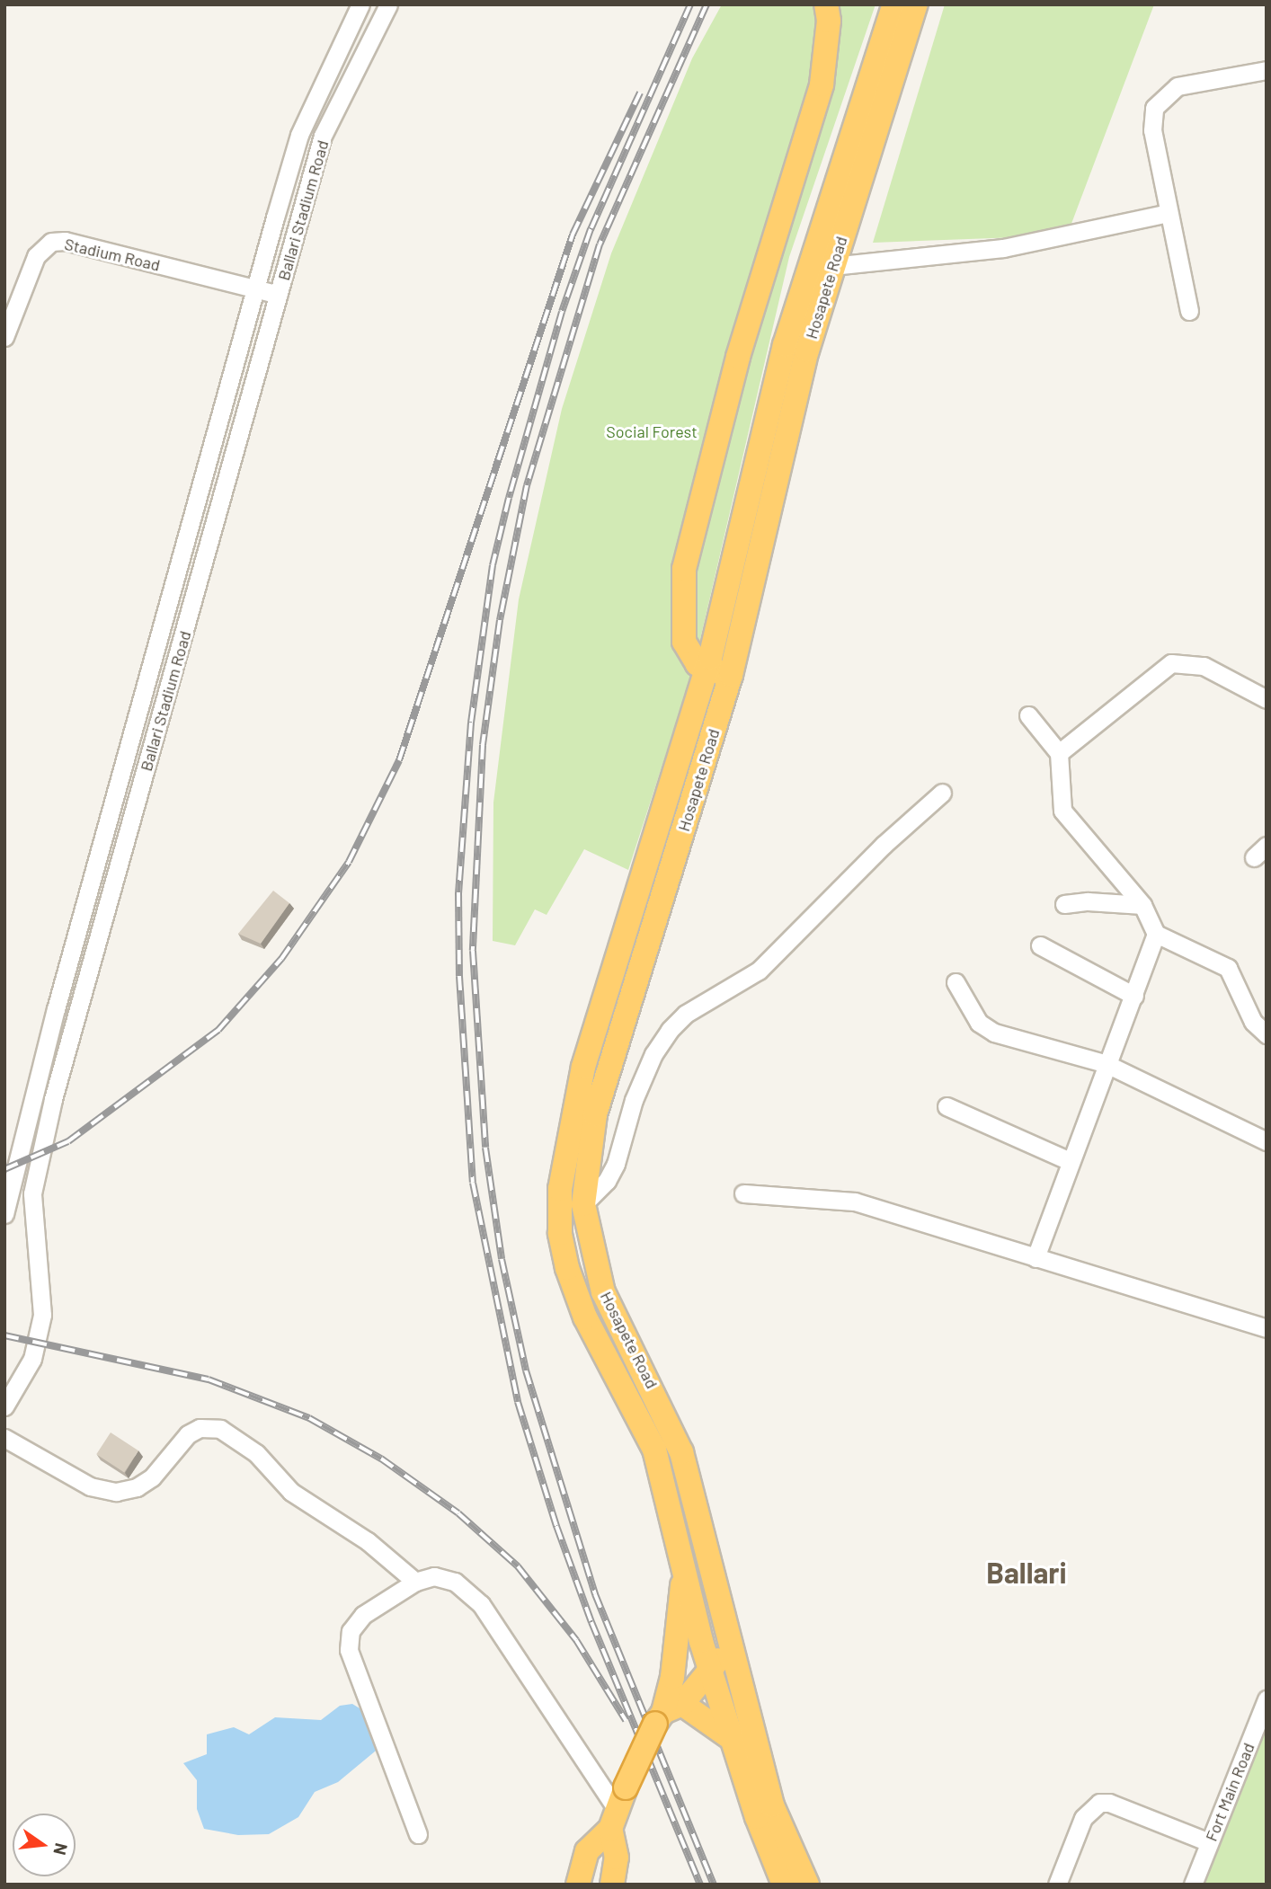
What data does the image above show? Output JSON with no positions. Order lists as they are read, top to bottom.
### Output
{
  "streets": {
    "highway": ["Hosapete Road"],
    "street": ["Ballari Stadium Road", "Stadium Road", "Fort Main Road"]
  },
  "crossings": [
    ["Ballari Stadium Road", "Stadium Road"]
  ],
  "districts": ["Ballari"],
  "parks": ["Social Forest"],
  "north": "right"
}
